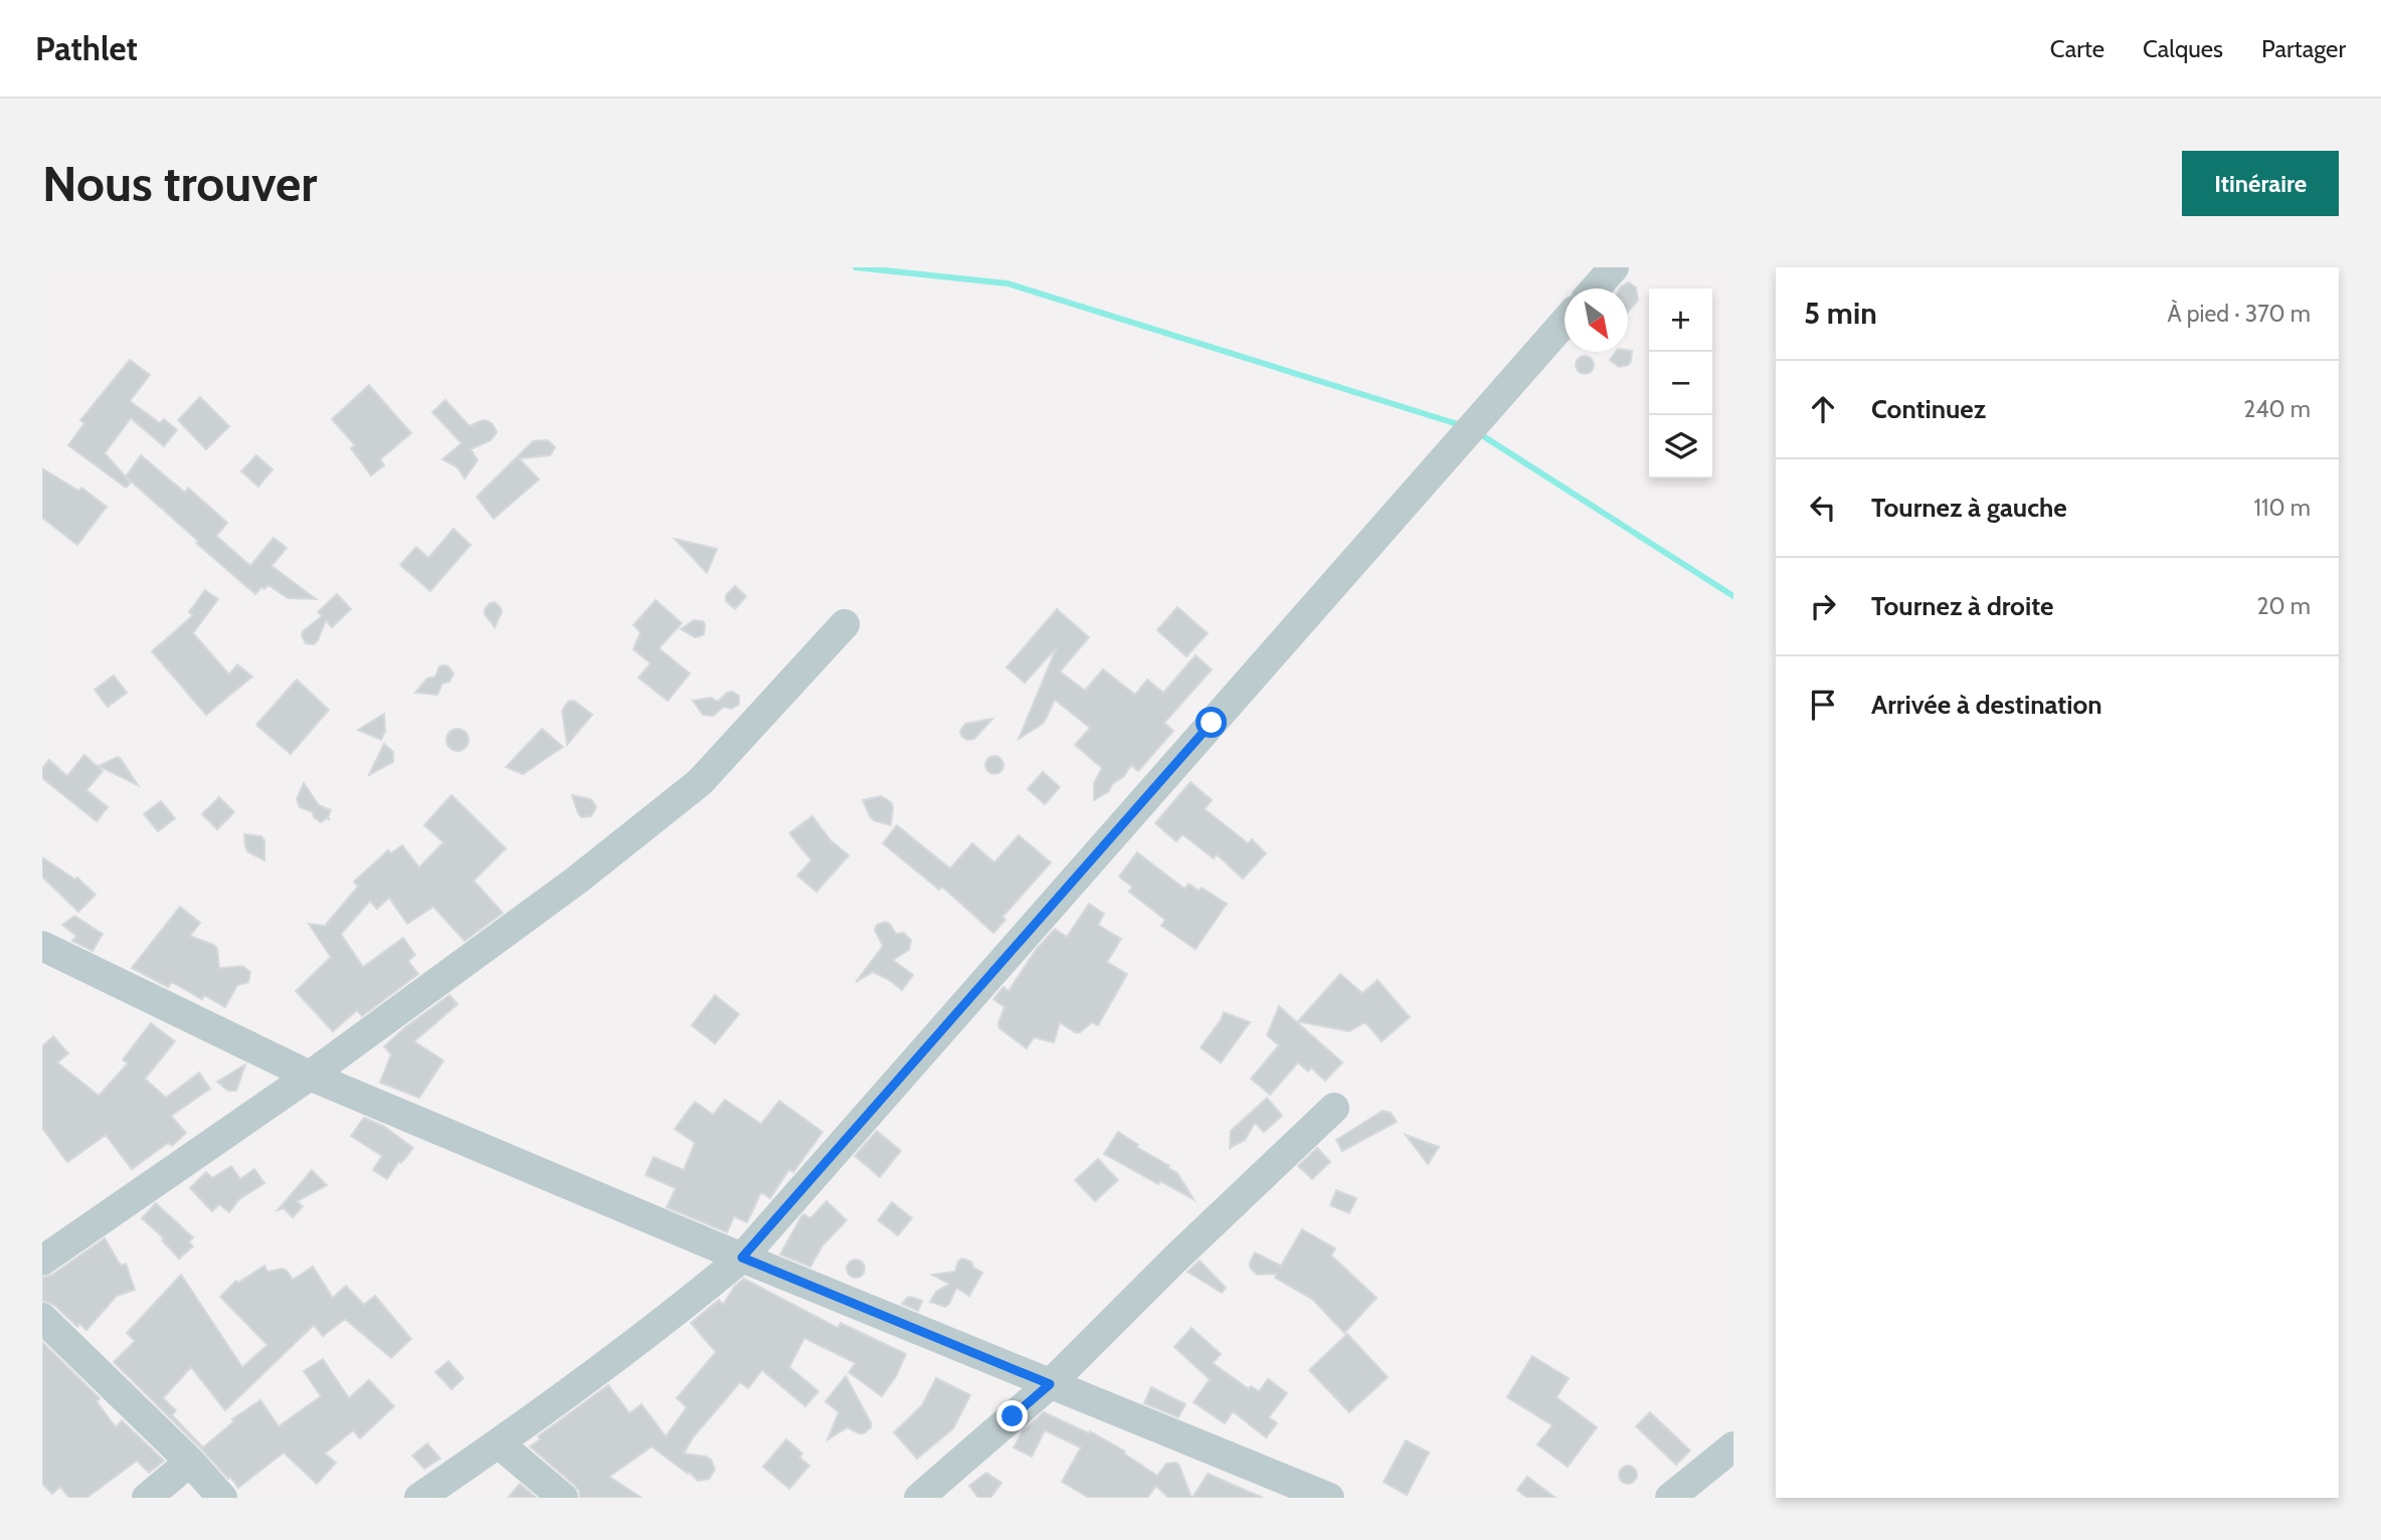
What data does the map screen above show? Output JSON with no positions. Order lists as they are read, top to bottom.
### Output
{
  "north": "bottom right",
  "page": {
    "header": "Pathlet",
    "nav": ["Carte", "Calques", "Partager"],
    "buttons": "Itinéraire",
    "title": "Nous trouver",
    "heading": ["5 min", "À pied · 370 m"],
    "map_buttons": ["+", "−"],
    "list": [
      ["Continuez", "240 m"],
      ["Tournez à gauche", "110 m"],
      ["Tournez à droite", "20 m"],
      "Arrivée à destination"
    ]
  }
}
